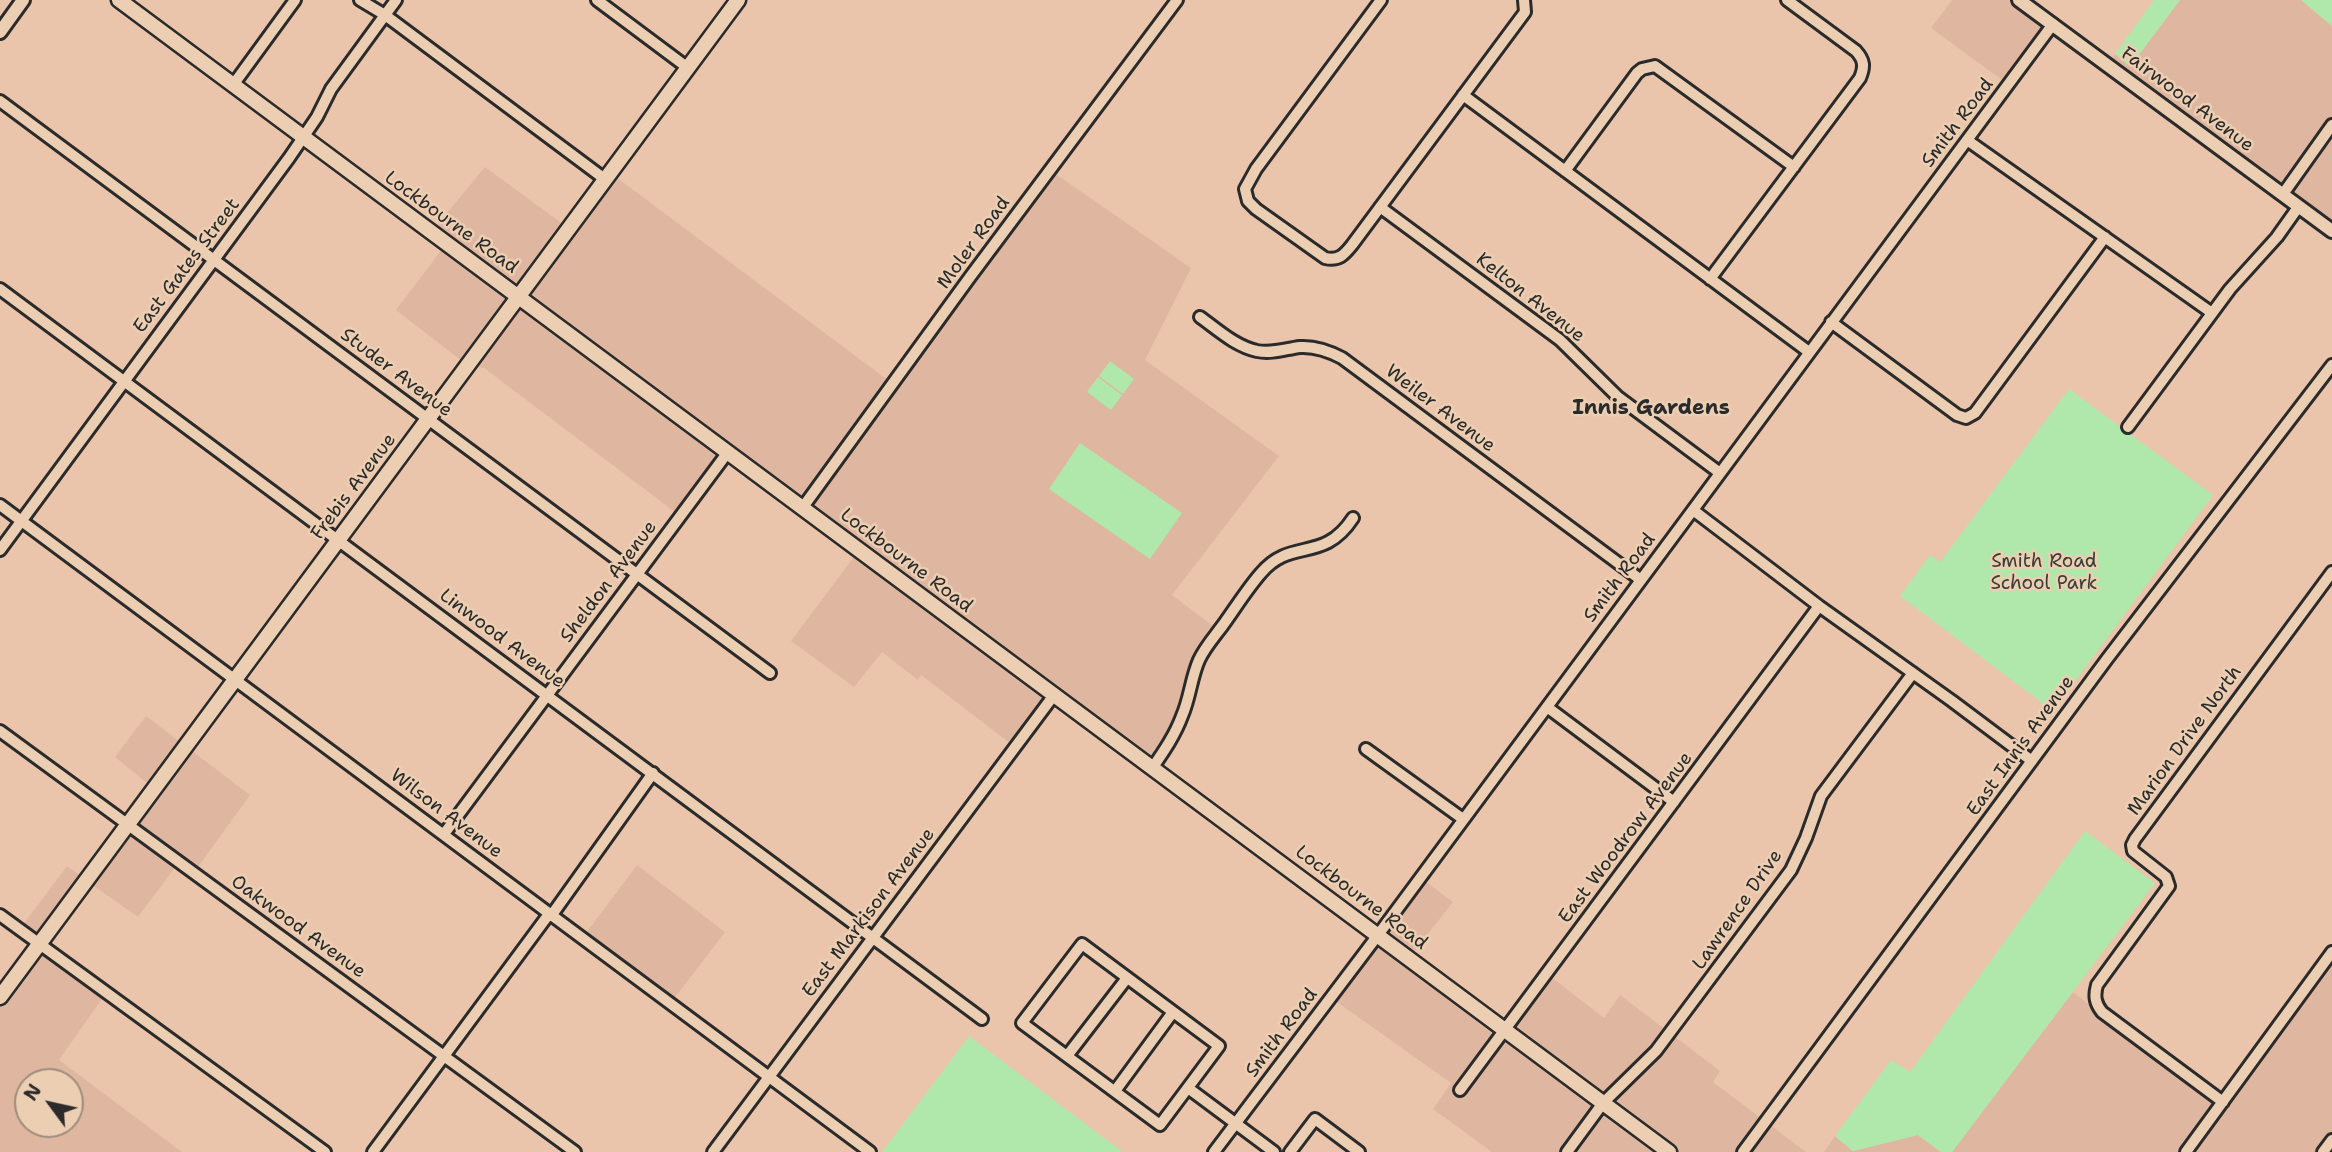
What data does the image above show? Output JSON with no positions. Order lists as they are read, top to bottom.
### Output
{
  "streets": {
    "main road": ["Lockbourne Road", "Frebis Avenue"],
    "street": [
      "Fairwood Avenue",
      "Smith Road",
      "Moler Road",
      "East Gates Street",
      "Kelton Avenue",
      "Studer Avenue",
      "Weiler Avenue",
      "Sheldon Avenue",
      "Linwood Avenue",
      "Marion Drive North",
      "East Innis Avenue",
      "Wilson Avenue",
      "East Woodrow Avenue",
      "Lawrence Drive",
      "East Markison Avenue",
      "Oakwood Avenue"
    ]
  },
  "crossings": [
    ["Fairwood Avenue", "Smith Road"],
    ["Smith Road", "Lockbourne Road"],
    ["Smith Road", "Kelton Avenue"],
    ["Smith Road", "Weiler Avenue"],
    ["Lockbourne Road", "Moler Road"],
    ["Lockbourne Road", "East Gates Street"],
    ["Lockbourne Road", "Frebis Avenue"],
    ["Lockbourne Road", "Sheldon Avenue"],
    ["Lockbourne Road", "East Woodrow Avenue"],
    ["Lockbourne Road", "Lawrence Drive"],
    ["Lockbourne Road", "East Markison Avenue"],
    ["East Gates Street", "Studer Avenue"],
    ["East Gates Street", "Linwood Avenue"],
    ["East Gates Street", "Wilson Avenue"],
    ["Studer Avenue", "Frebis Avenue"],
    ["Studer Avenue", "Sheldon Avenue"],
    ["Frebis Avenue", "Linwood Avenue"],
    ["Frebis Avenue", "Wilson Avenue"],
    ["Frebis Avenue", "Oakwood Avenue"],
    ["Sheldon Avenue", "Linwood Avenue"],
    ["Sheldon Avenue", "Wilson Avenue"],
    ["Linwood Avenue", "East Markison Avenue"],
    ["Wilson Avenue", "East Markison Avenue"]
  ],
  "districts": ["Innis Gardens"],
  "parks": ["Smith Road School Park"],
  "north": "top left"
}
